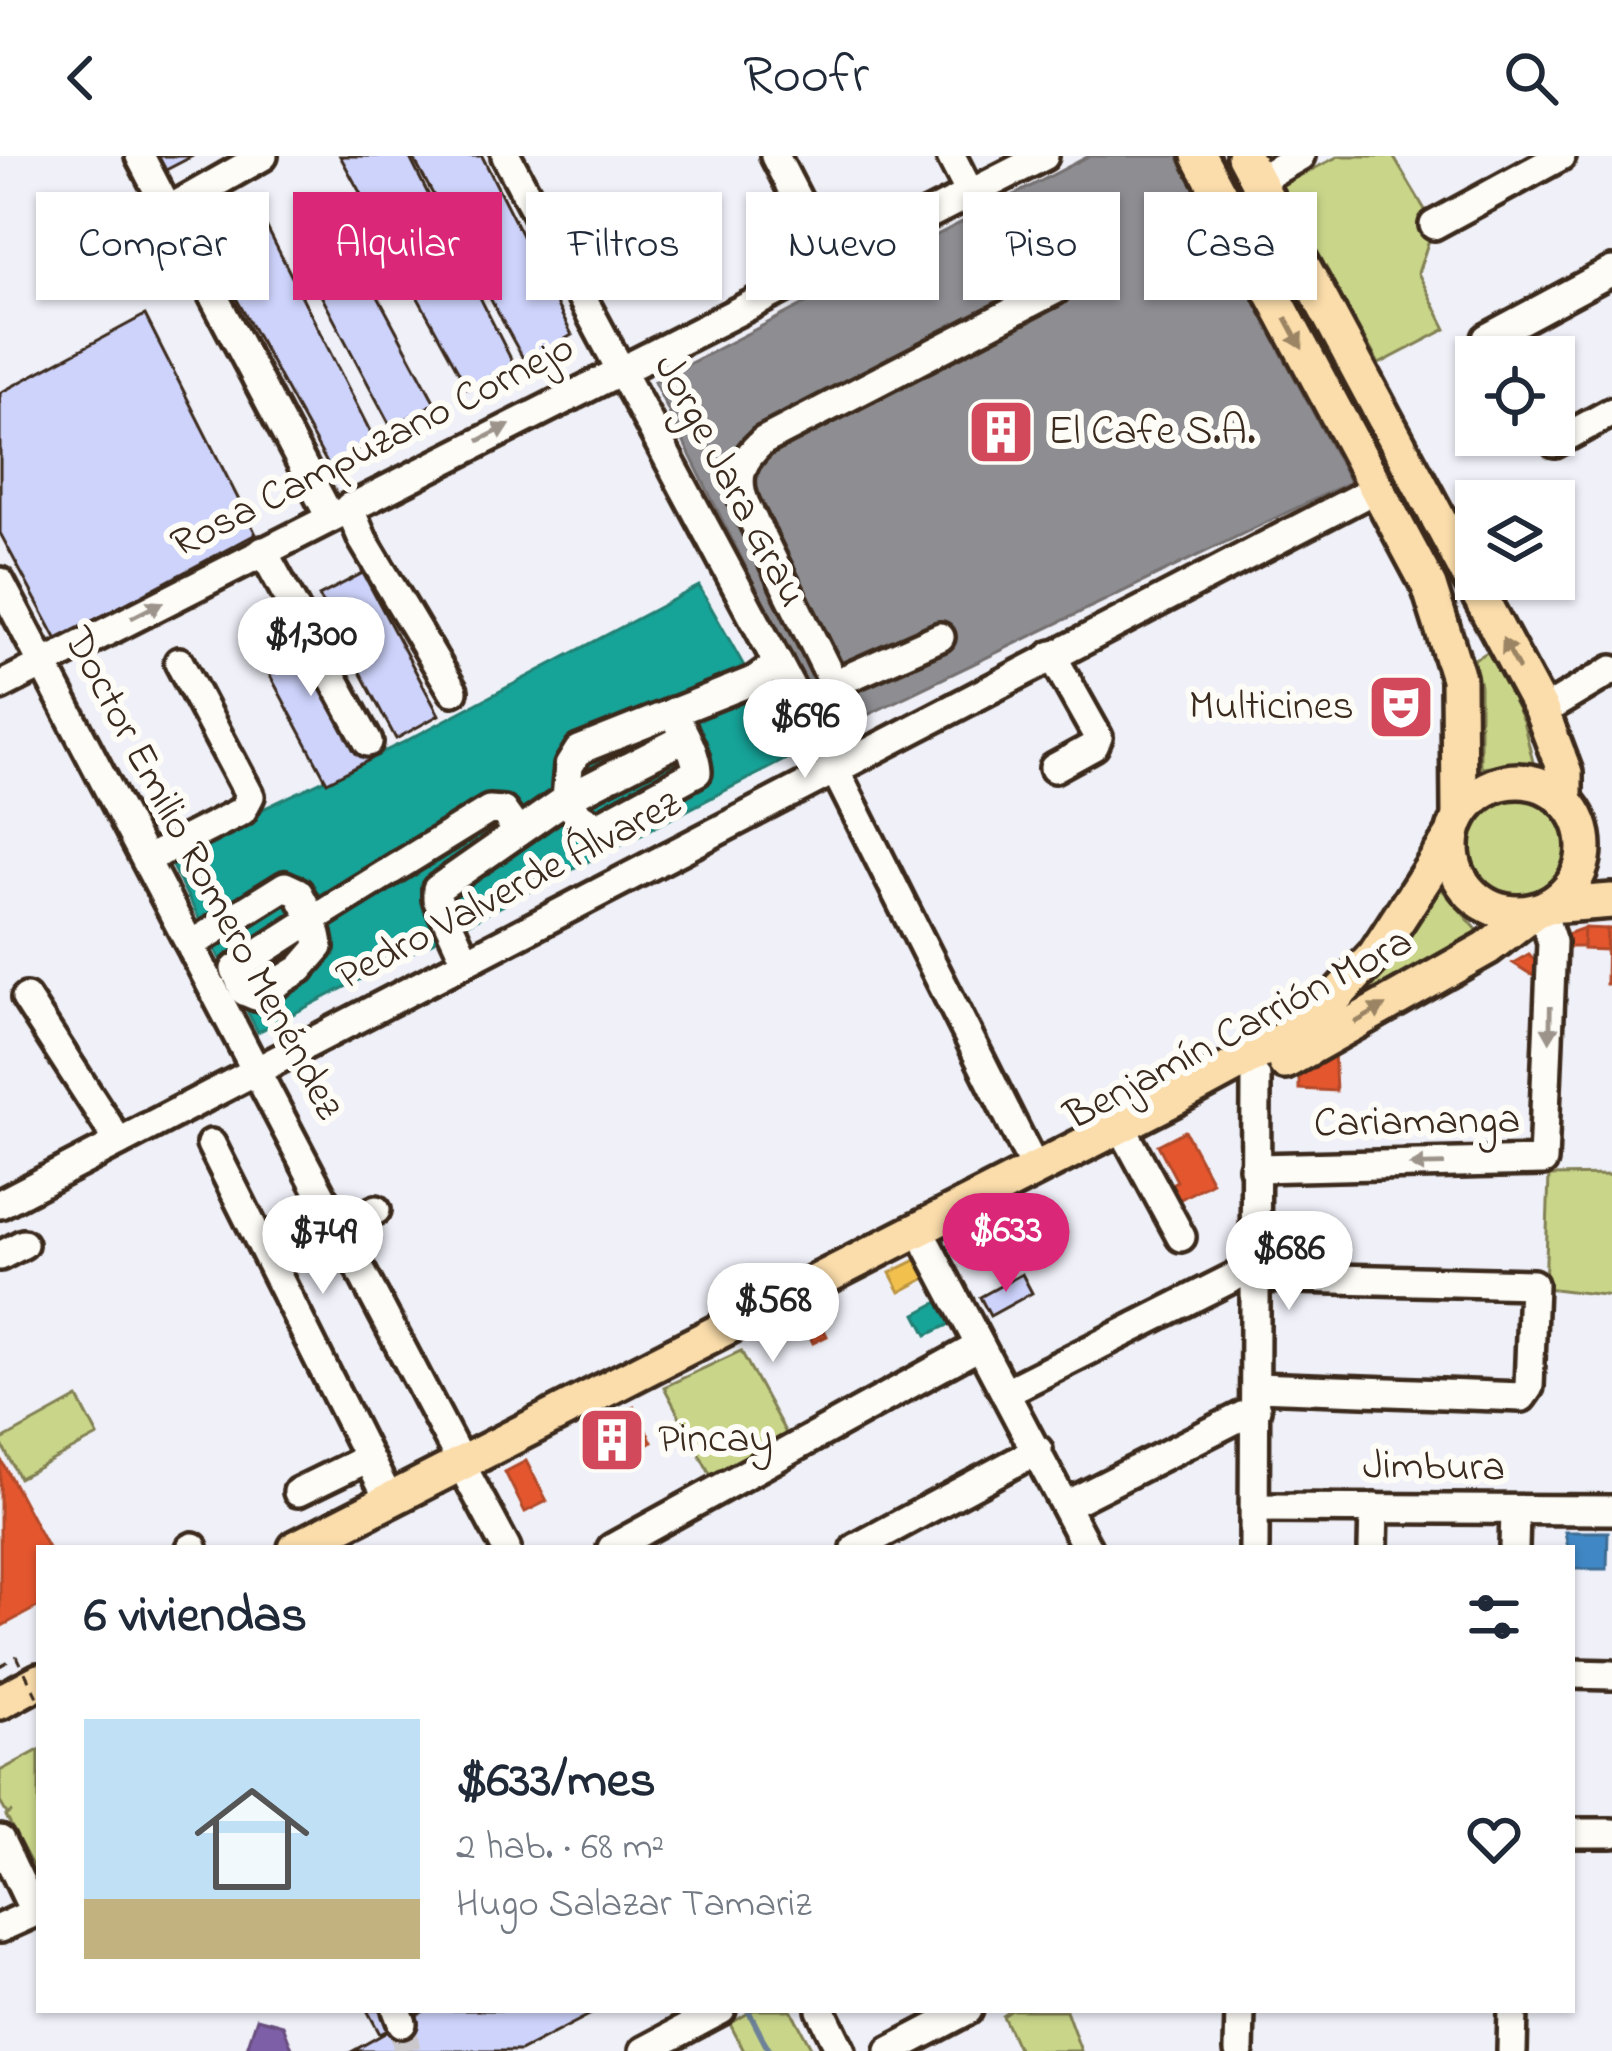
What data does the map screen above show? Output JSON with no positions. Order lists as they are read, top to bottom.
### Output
{
  "streets": {
    "main road": ["Benjamín Carrión Mora"],
    "street": [
      "Rosa Campuzano Cornejo",
      "Jorge Jara Grau",
      "Doctor Emilio Romero Menéndez",
      "Pedro Valverde Álvarez",
      "Cariamanga",
      "Jimbura"
    ]
  },
  "crossings": [
    ["Rosa Campuzano Cornejo", "Jorge Jara Grau"],
    ["Rosa Campuzano Cornejo", "Doctor Emilio Romero Menéndez"],
    ["Jorge Jara Grau", "Pedro Valverde Álvarez"],
    ["Jorge Jara Grau", "Benjamín Carrión Mora"],
    ["Doctor Emilio Romero Menéndez", "Pedro Valverde Álvarez"],
    ["Doctor Emilio Romero Menéndez", "Benjamín Carrión Mora"],
    ["Benjamín Carrión Mora", "Cariamanga"]
  ],
  "one_way": ["Rosa Campuzano Cornejo"],
  "places": {
    "building": ["El Cafe S.A.", "Pincay"],
    "theatre": ["Multicines"]
  },
  "page": {
    "header": "Roofr",
    "chip": [
      "Comprar",
      "Alquilar",
      "Filtros",
      "Nuevo",
      "Piso",
      "Casa"
    ],
    "price": [
      "$1,300",
      "$696",
      "$633",
      "$749",
      "$686",
      "$568"
    ],
    "heading": "6 viviendas",
    "list": [
      {
        "name": "$633/mes",
        "note": "2 hab. · 68 m² · Hugo Salazar Tamariz"
      }
    ]
  }
}
